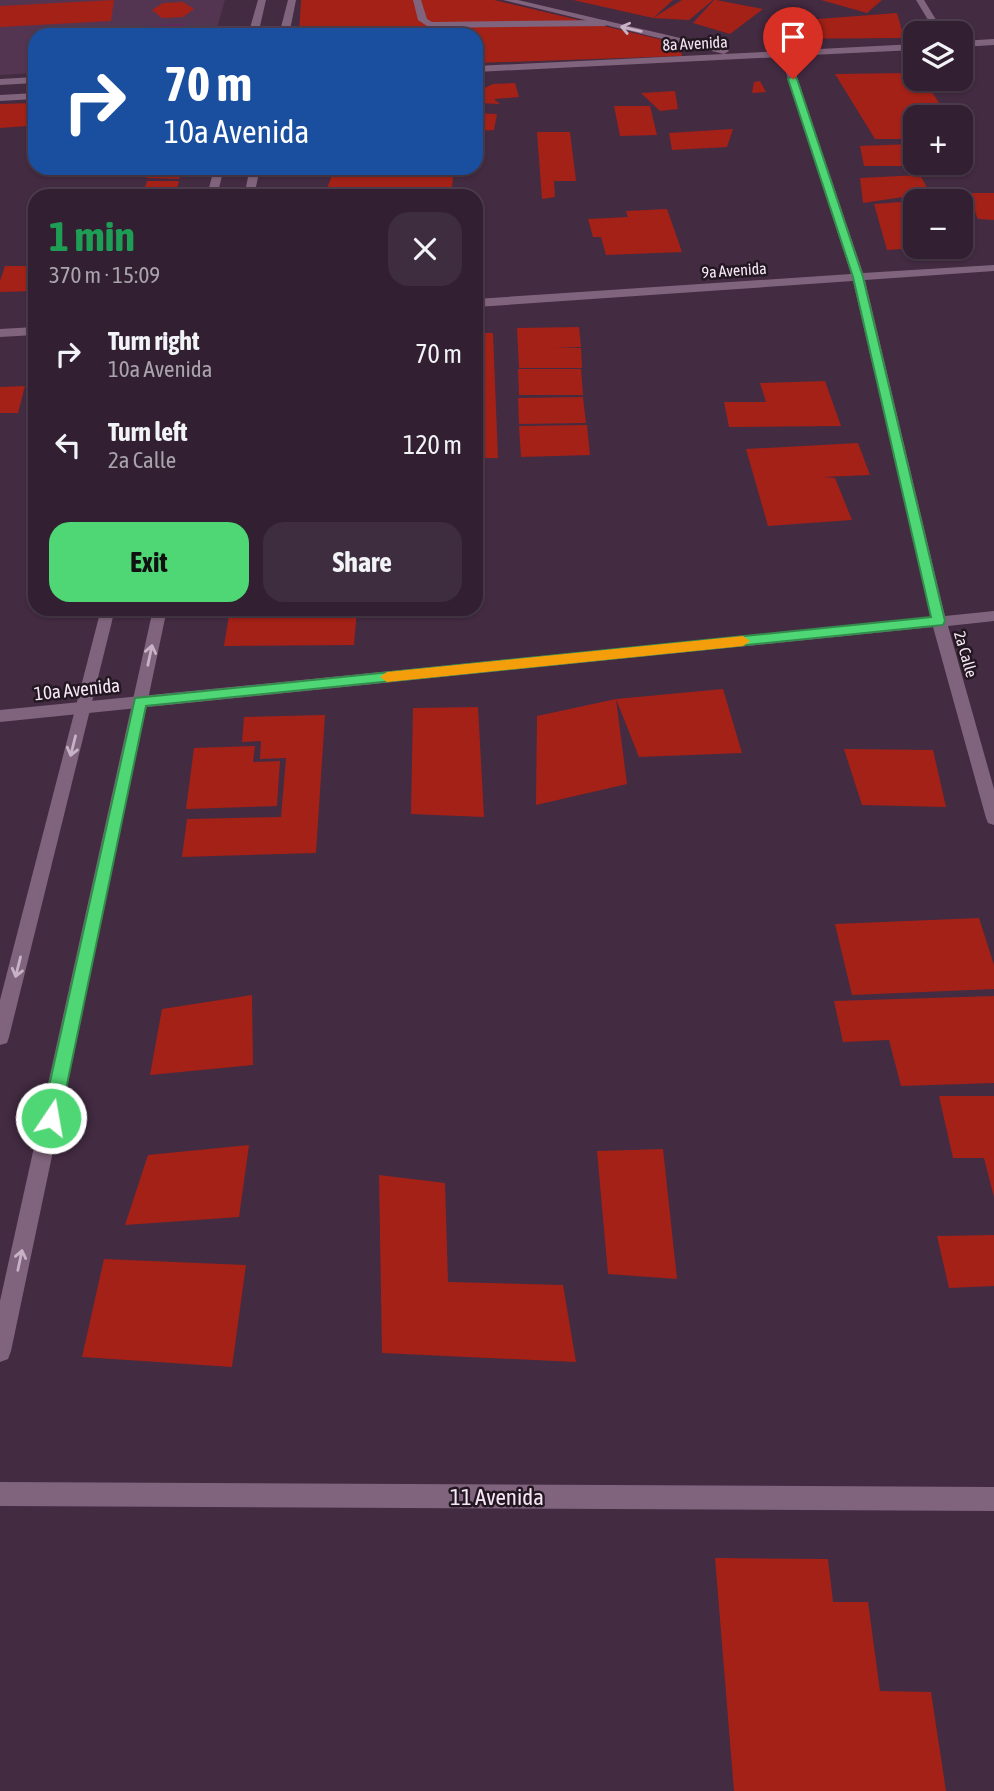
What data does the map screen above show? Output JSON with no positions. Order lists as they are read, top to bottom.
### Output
{
  "streets": {
    "street": [
      "8a Avenida",
      "9a Avenida",
      "2a Calle",
      "10a Avenida",
      "11 Avenida"
    ]
  },
  "crossings": [
    ["8a Avenida", "2a Calle"],
    ["9a Avenida", "2a Calle"],
    ["2a Calle", "10a Avenida"]
  ],
  "page": {
    "map_buttons": ["+", "−"],
    "turn": ["70 m", "10a Avenida"],
    "heading": ["1 min", "370 m · 15:09"],
    "list": [
      {
        "name": "Turn right",
        "note": "10a Avenida",
        "value": "70 m"
      },
      {
        "name": "Turn left",
        "note": "2a Calle",
        "value": "120 m"
      }
    ],
    "buttons": ["Exit", "Share"]
  }
}
